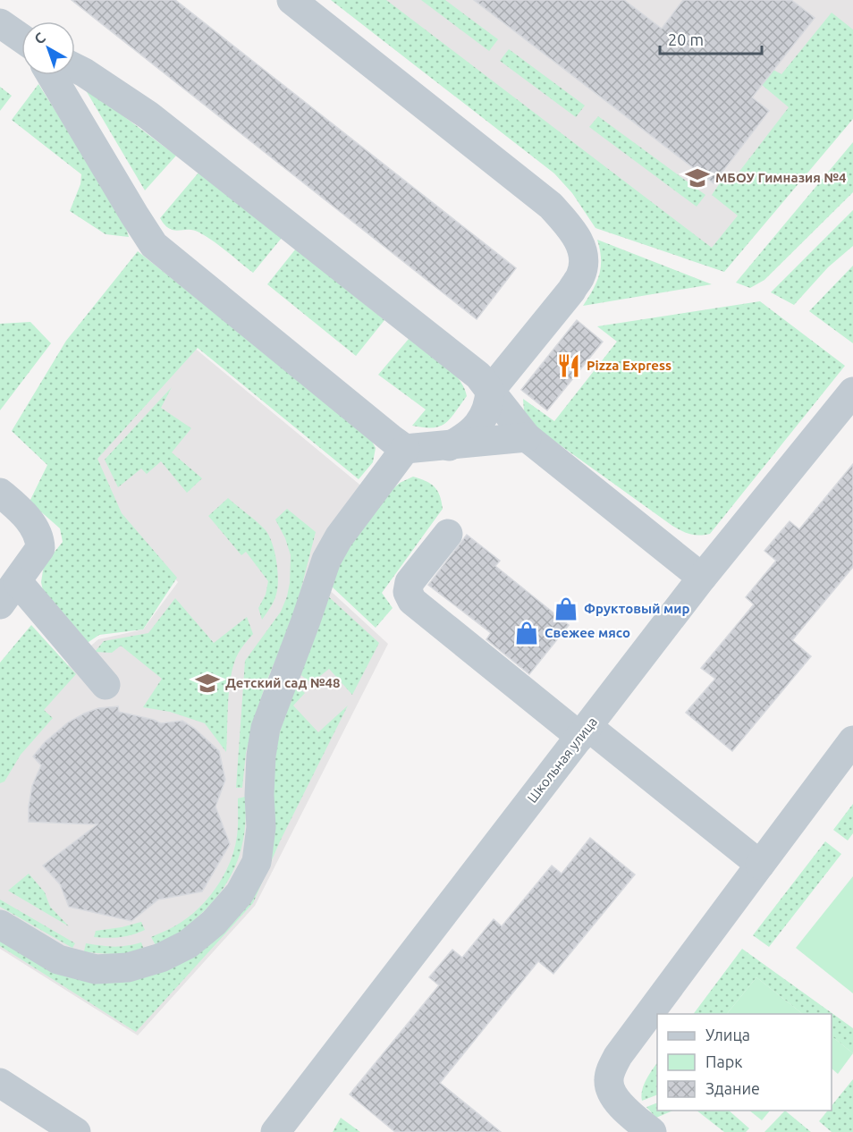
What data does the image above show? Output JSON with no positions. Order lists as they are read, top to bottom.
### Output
{
  "streets": {
    "street": ["Школьная улица"]
  },
  "places": {
    "school or university": ["МБОУ Гимназия №4", "Детский сад №48"],
    "restaurant": ["Pizza Express"],
    "shop": ["Фруктовый мир", "Свежее мясо"]
  },
  "legend": ["Улица", "Парк", "Здание"],
  "scale_bar": "20 m",
  "north": "top left"
}
